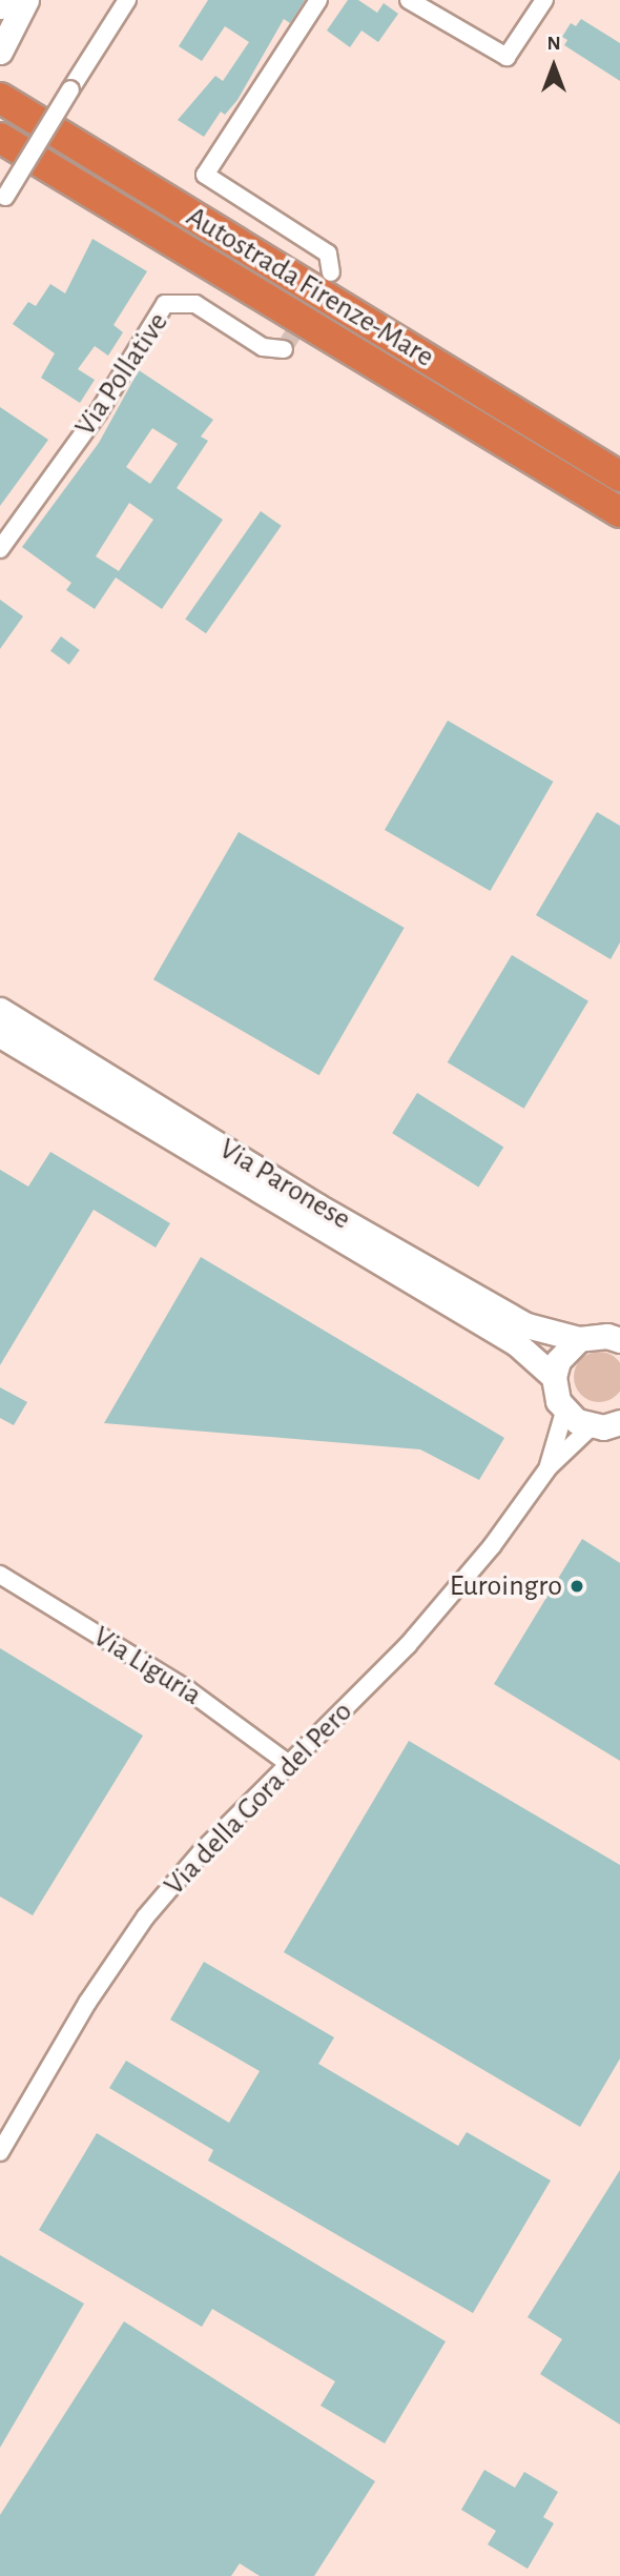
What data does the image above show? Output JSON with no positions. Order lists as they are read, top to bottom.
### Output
{
  "streets": {
    "highway": ["Autostrada Firenze-Mare"],
    "main road": ["Via Paronese"],
    "street": ["Via Pollative", "Via Liguria", "Via della Gora del Pero"]
  },
  "crossings": [
    ["Via Liguria", "Via della Gora del Pero"]
  ],
  "places": ["Euroingro"],
  "north": "top"
}
